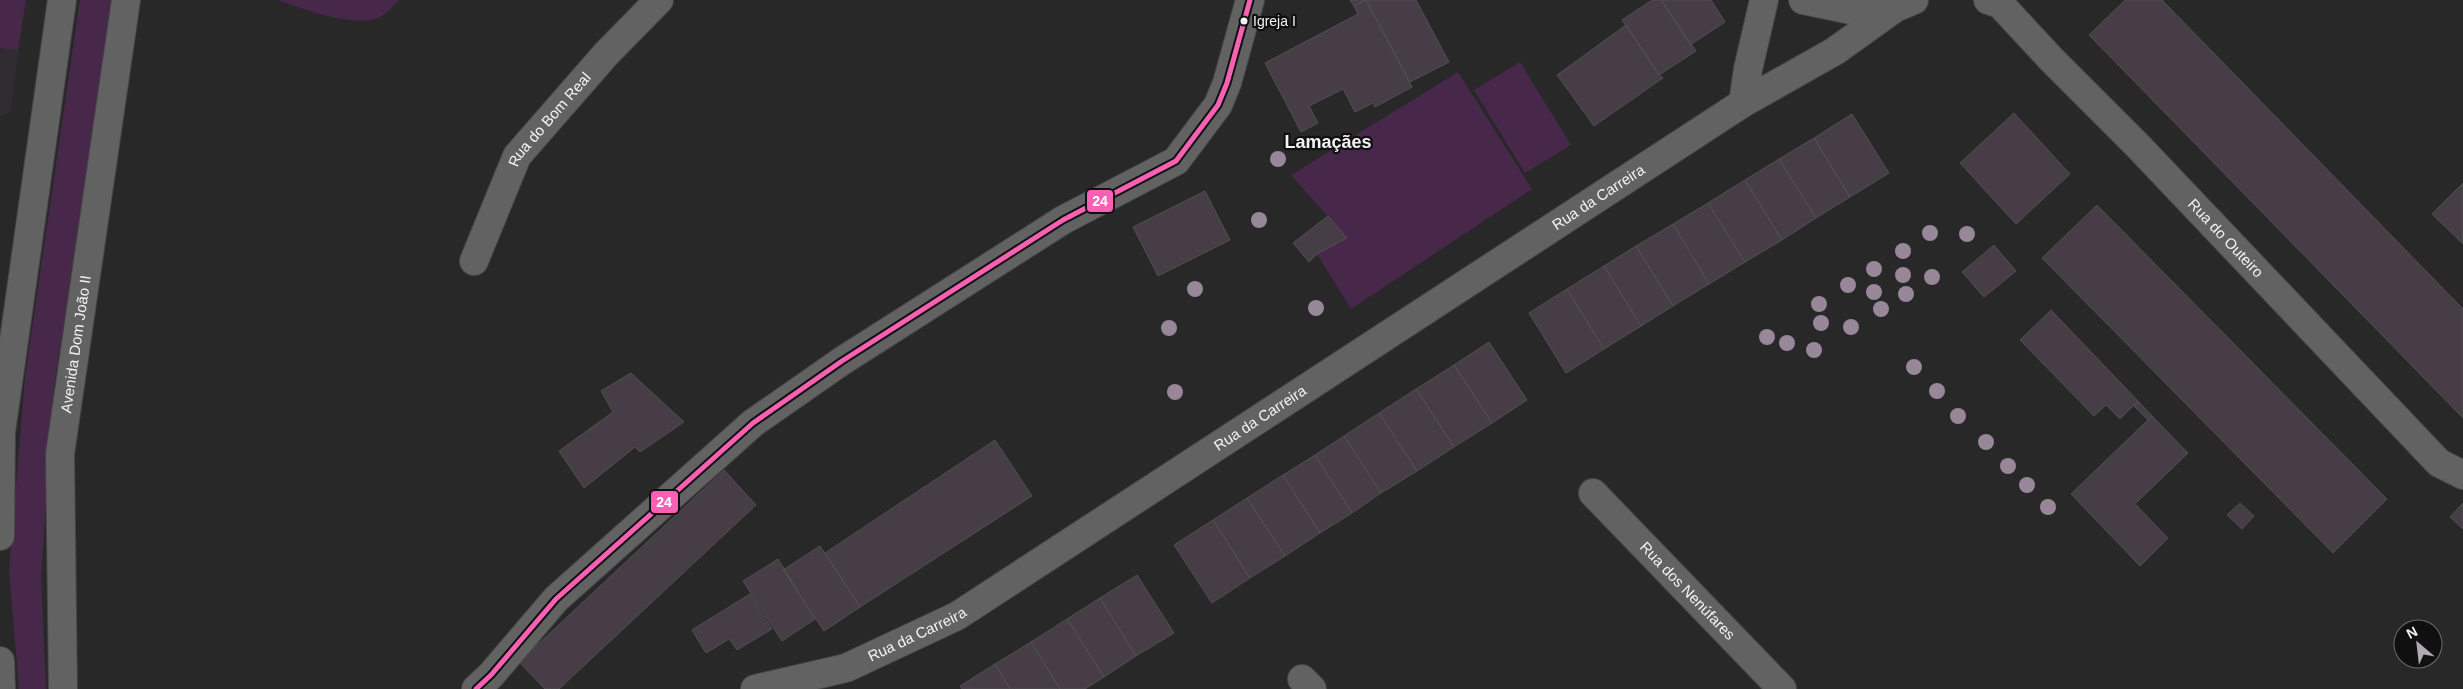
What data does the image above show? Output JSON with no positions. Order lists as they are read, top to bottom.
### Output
{
  "streets": {
    "street": [
      "Rua do Bom Real",
      "Rua da Carreira",
      "Rua do Outeiro",
      "Avenida Dom João II",
      "Rua dos Nenúfares"
    ]
  },
  "districts": ["Lamaçães"],
  "places": ["Igreja I"],
  "lines": ["transit line 24"],
  "north": "top left"
}
